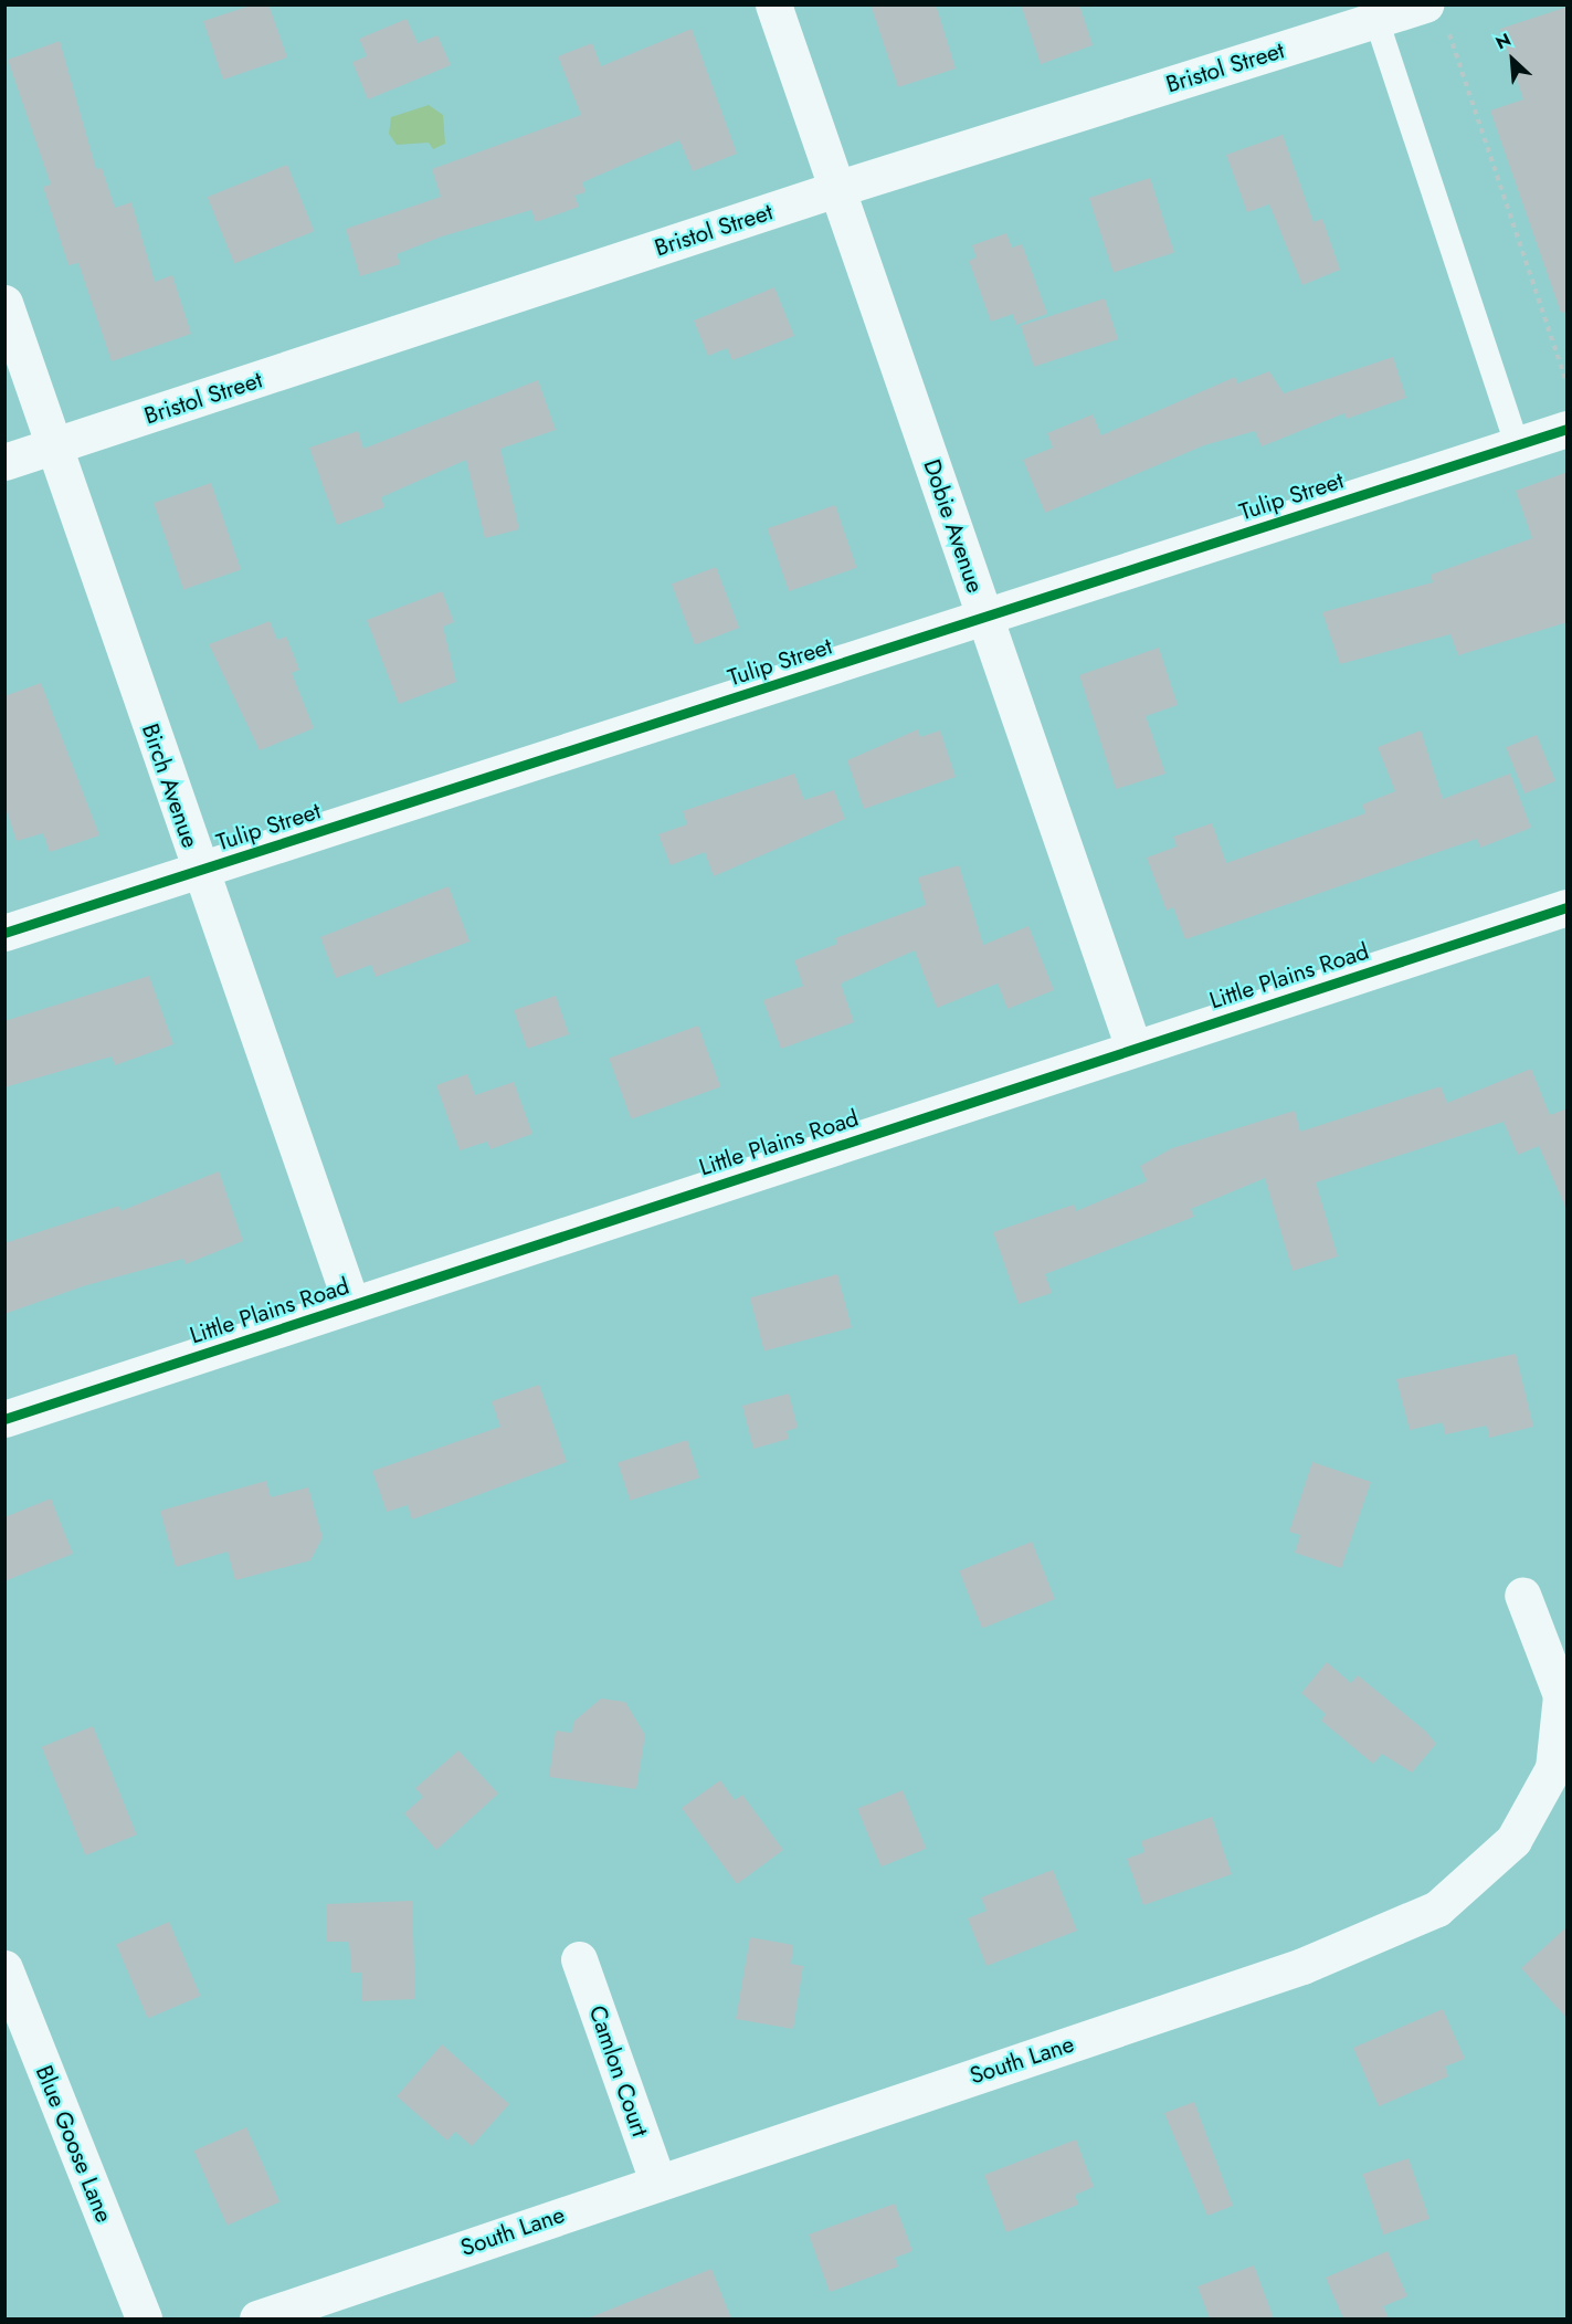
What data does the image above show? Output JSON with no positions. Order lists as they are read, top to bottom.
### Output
{
  "streets": {
    "street": [
      "Bristol Street",
      "Tulip Street",
      "Dobie Avenue",
      "Birch Avenue",
      "Little Plains Road",
      "South Lane",
      "Camlon Court",
      "Blue Goose Lane"
    ]
  },
  "crossings": [
    ["Bristol Street", "Dobie Avenue"],
    ["Bristol Street", "Birch Avenue"],
    ["Tulip Street", "Dobie Avenue"],
    ["Tulip Street", "Birch Avenue"],
    ["Dobie Avenue", "Little Plains Road"],
    ["Birch Avenue", "Little Plains Road"],
    ["South Lane", "Camlon Court"]
  ],
  "north": "top left"
}
